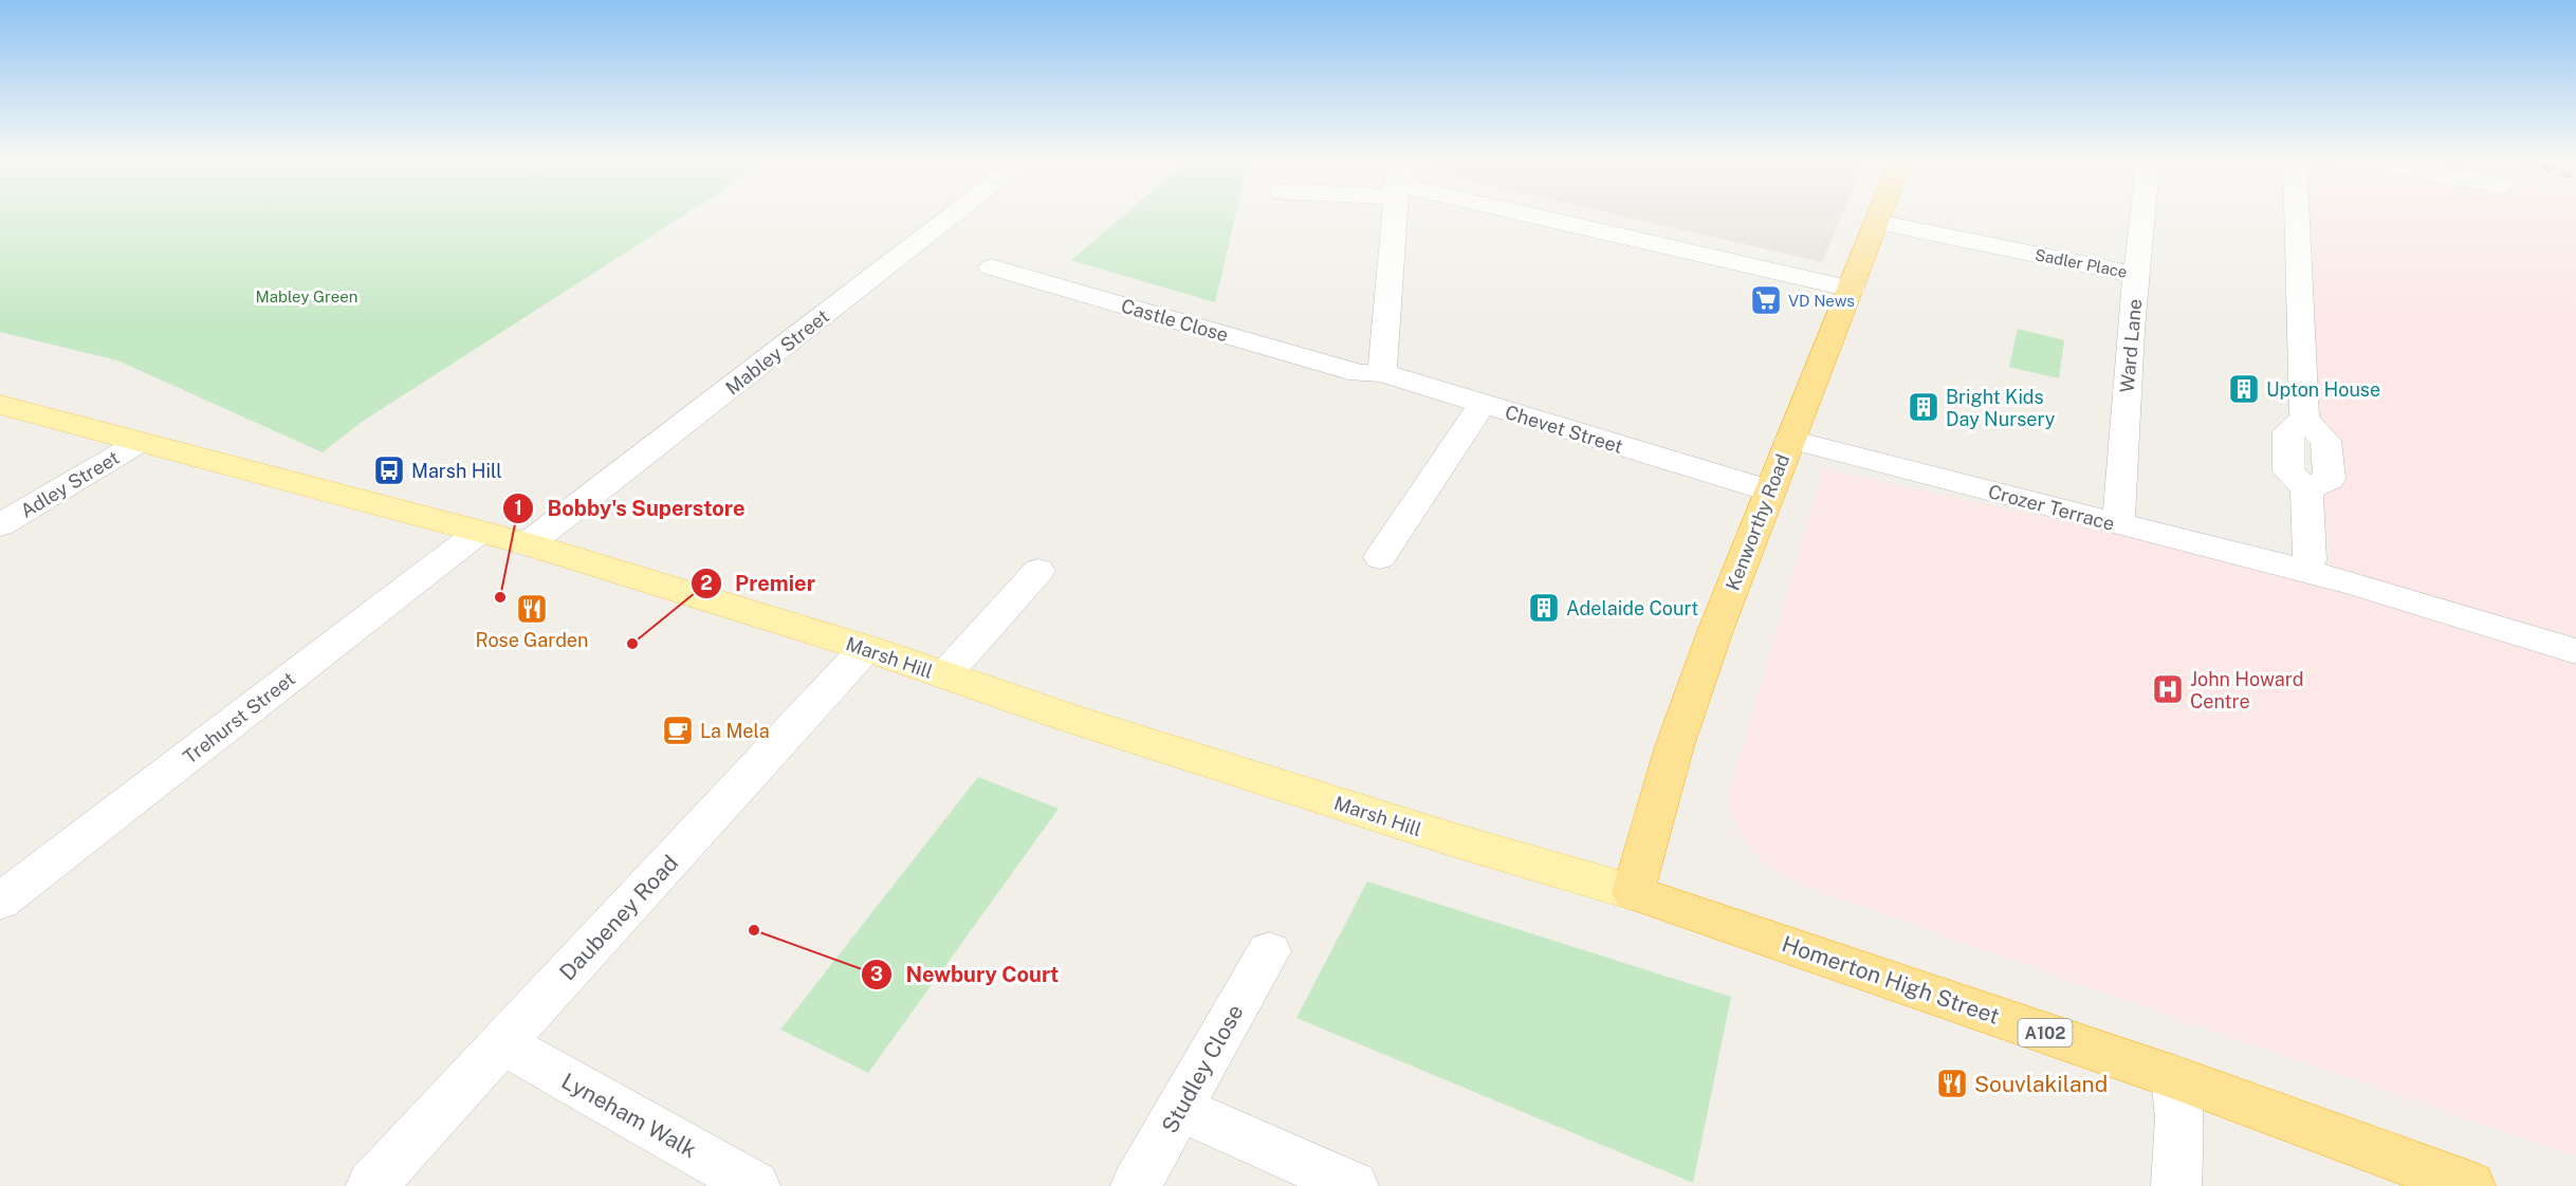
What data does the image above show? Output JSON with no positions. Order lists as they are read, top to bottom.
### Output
{
  "streets": {
    "highway": ["Kenworthy Road", "Homerton High Street", "A102"],
    "main road": ["Marsh Hill"],
    "street": [
      "Sadler Place",
      "Castle Close",
      "Ward Lane",
      "Mabley Street",
      "Chevet Street",
      "Adley Street",
      "Crozer Terrace",
      "Trehurst Street",
      "Daubeney Road",
      "Studley Close",
      "Lyneham Walk"
    ]
  },
  "crossings": [
    ["Sadler Place", "Ward Lane"],
    ["Sadler Place", "Kenworthy Road"],
    ["Castle Close", "Chevet Street"],
    ["Ward Lane", "Crozer Terrace"],
    ["Mabley Street", "Marsh Hill"],
    ["Chevet Street", "Kenworthy Road"],
    ["Adley Street", "Marsh Hill"],
    ["Crozer Terrace", "Kenworthy Road"],
    ["Kenworthy Road", "Marsh Hill"],
    ["Kenworthy Road", "Homerton High Street"],
    ["Marsh Hill", "Trehurst Street"],
    ["Marsh Hill", "Daubeney Road"],
    ["Marsh Hill", "Homerton High Street"],
    ["Daubeney Road", "Lyneham Walk"]
  ],
  "parks": ["Mabley Green"],
  "places": {
    "supermarket": ["VD News"],
    "building": ["Upton House", "Bright Kids Day Nursery", "Adelaide Court"],
    "bus stop": ["Marsh Hill"],
    "other": ["Bobby's Superstore", "Premier", "Newbury Court"],
    "restaurant": ["Rose Garden", "Souvlakiland"],
    "hospital": ["John Howard Centre"],
    "cafe": ["La Mela"]
  }
}
